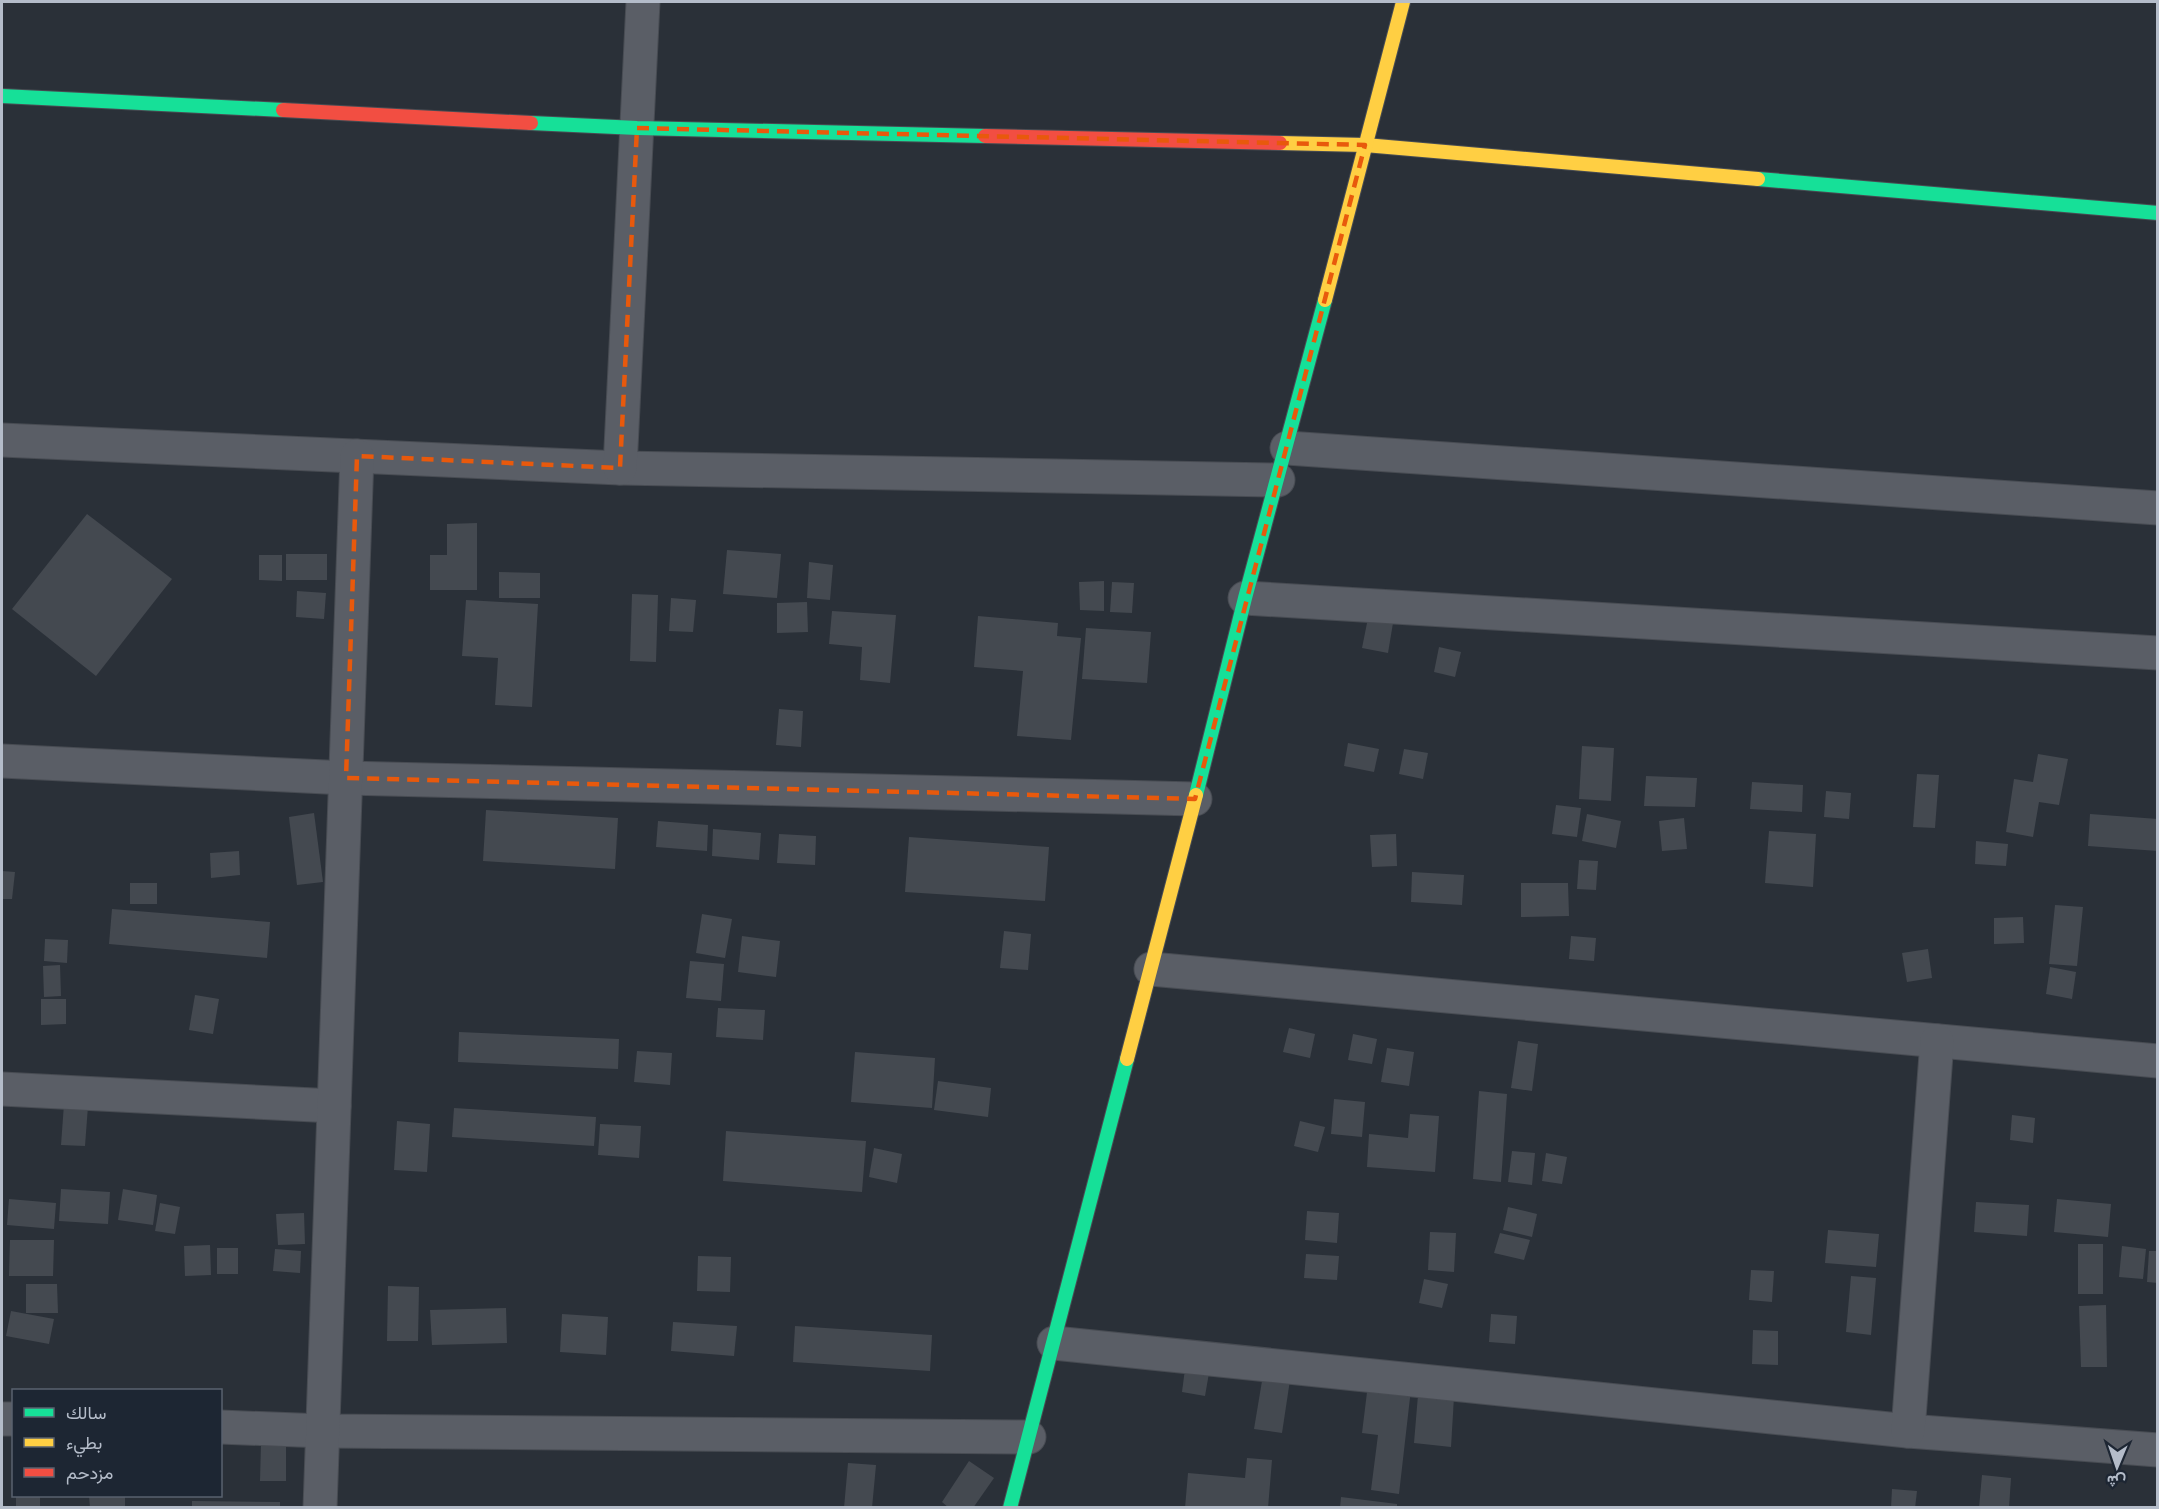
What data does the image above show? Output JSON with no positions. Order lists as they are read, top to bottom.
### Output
{
  "legend": ["سالك", "بطيء", "مزدحم"],
  "north": "bottom"
}
